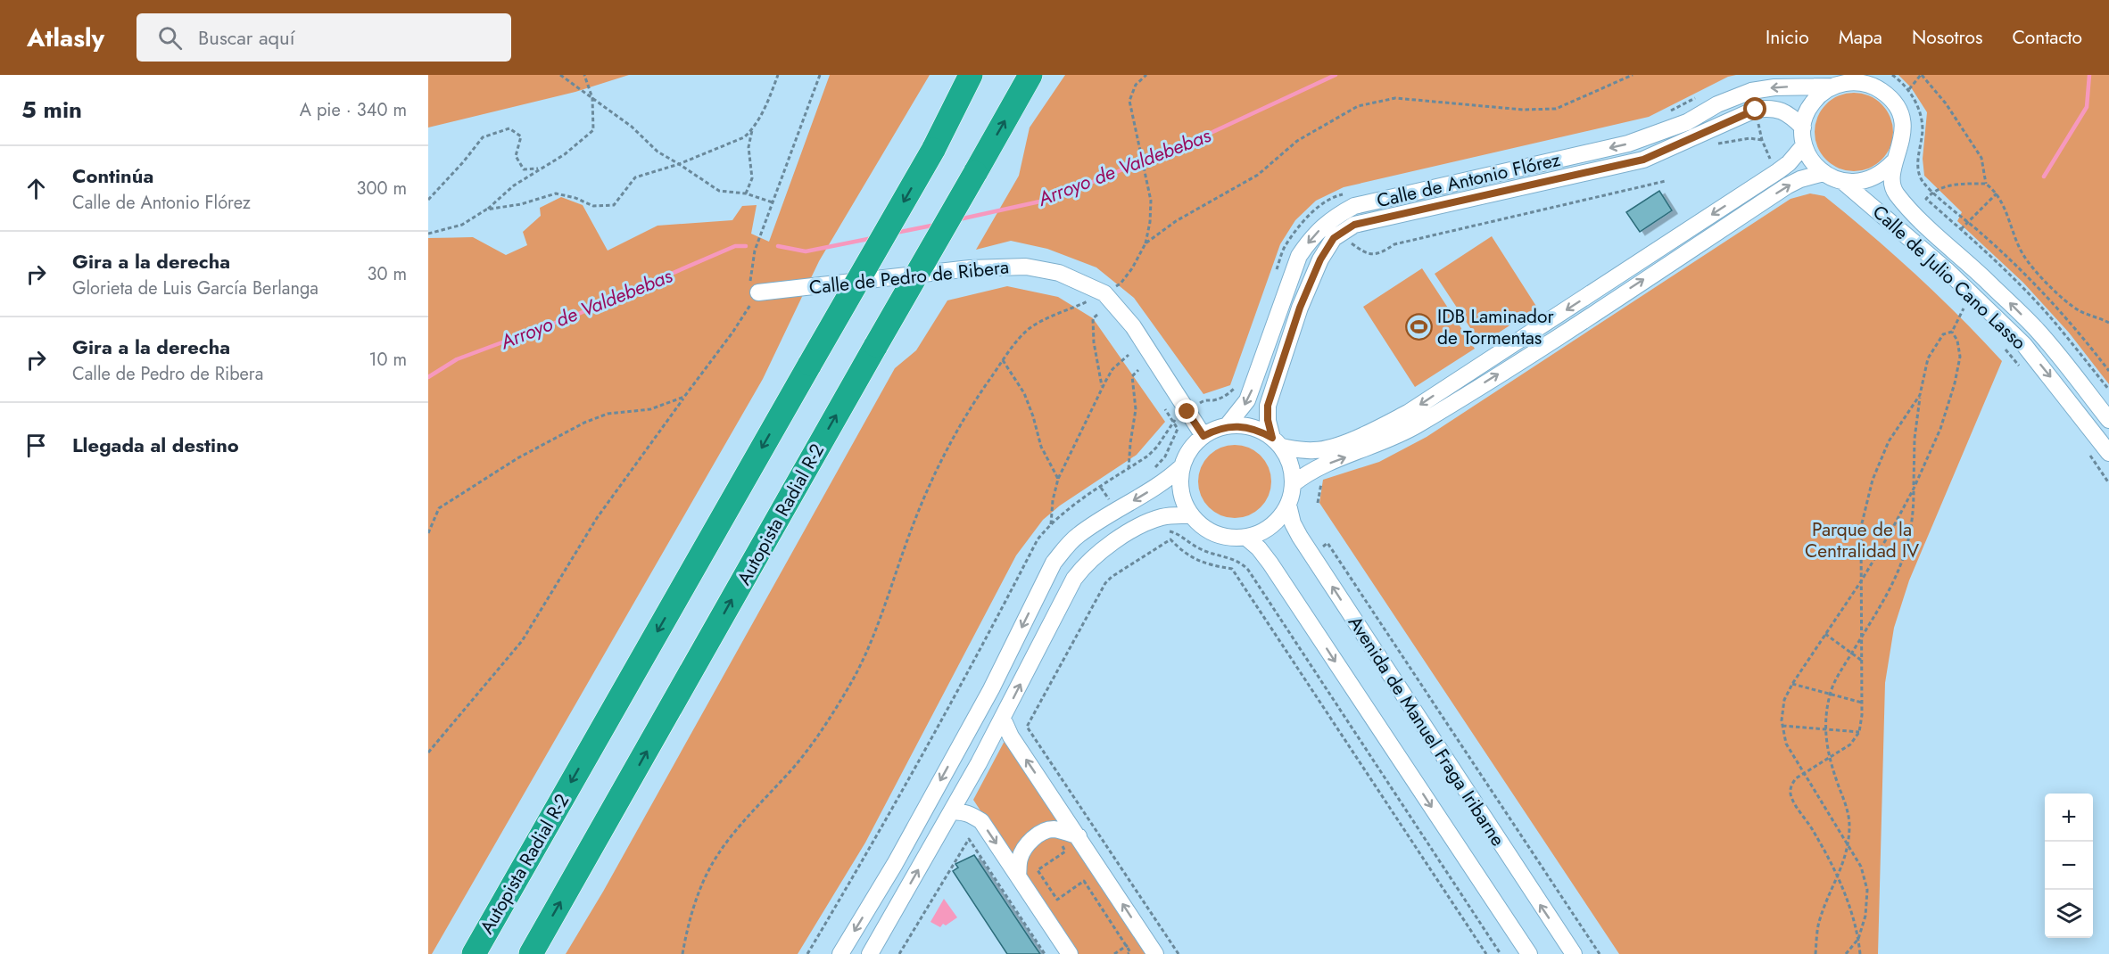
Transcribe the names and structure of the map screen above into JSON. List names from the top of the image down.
{
  "streets": {
    "highway": ["Autopista Radial R-2"],
    "street": [
      "Calle de Antonio Flórez",
      "Calle de Pedro de Ribera",
      "Calle de Julio Cano Lasso",
      "Avenida de Manuel Fraga Iribarne"
    ]
  },
  "crossings": [
    ["Calle de Antonio Flórez", "Calle de Pedro de Ribera"],
    ["Calle de Antonio Flórez", "Calle de Julio Cano Lasso"],
    ["Calle de Antonio Flórez", "Avenida de Manuel Fraga Iribarne"],
    ["Calle de Pedro de Ribera", "Avenida de Manuel Fraga Iribarne"]
  ],
  "water": ["Arroyo de Valdebebas"],
  "parks": ["Parque de la Centralidad IV"],
  "places": {
    "sports": ["IDB Laminador de Tormentas"]
  },
  "page": {
    "header": "Atlasly",
    "search": "Buscar aquí",
    "nav": [
      "Inicio",
      "Mapa",
      "Nosotros",
      "Contacto"
    ],
    "heading": ["5 min", "A pie · 340 m"],
    "list": [
      ["Continúa", "Calle de Antonio Flórez", "300 m"],
      ["Gira a la derecha", "Glorieta de Luis García Berlanga", "30 m"],
      ["Gira a la derecha", "Calle de Pedro de Ribera", "10 m"],
      "Llegada al destino"
    ],
    "map_buttons": ["+", "−"]
  }
}
